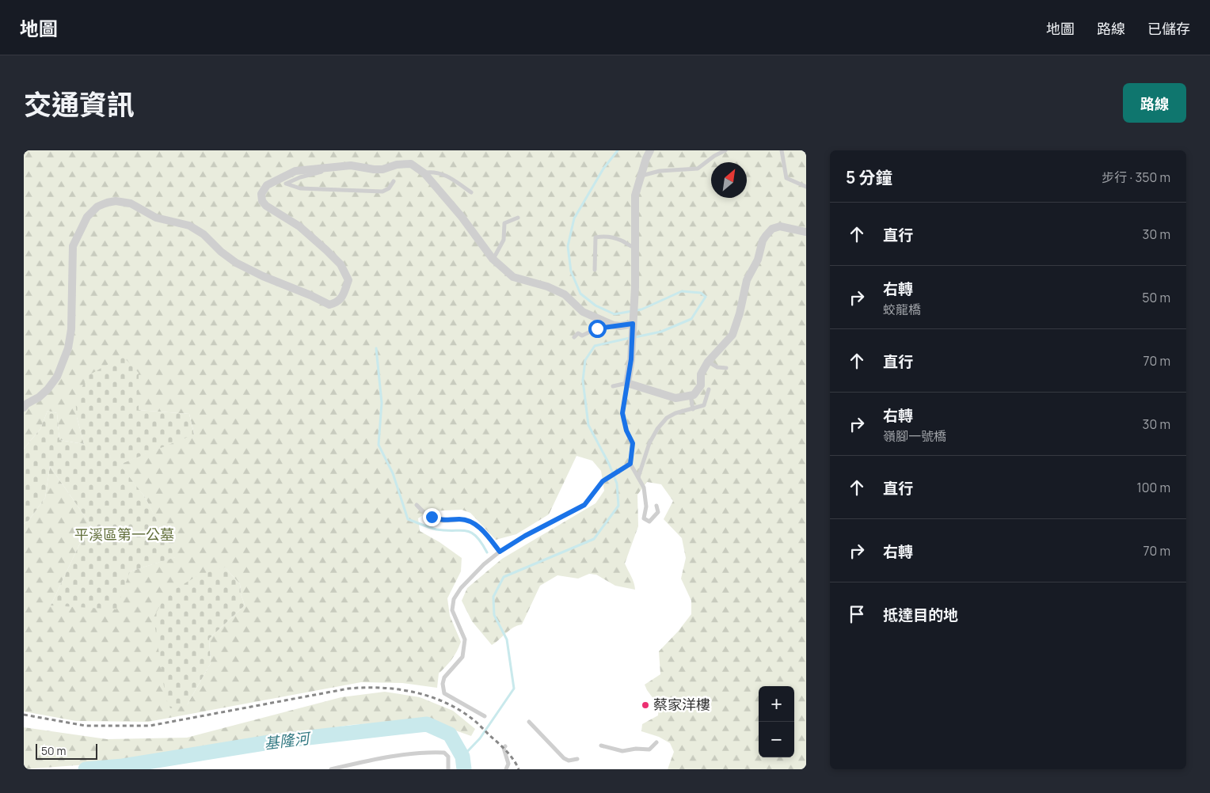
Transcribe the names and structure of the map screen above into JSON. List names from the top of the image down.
{
  "water": ["基隆河"],
  "parks": ["平溪區第一公墓"],
  "places": ["蔡家洋樓"],
  "scale_bar": "50 m",
  "north": "top right",
  "page": {
    "header": "地圖",
    "nav": ["地圖", "路線", "已儲存"],
    "title": "交通資訊",
    "buttons": "路線",
    "heading": ["5 分鐘", "步行 · 350 m"],
    "list": [
      ["直行", "30 m"],
      ["右轉", "蛟龍橋", "50 m"],
      ["直行", "70 m"],
      ["右轉", "嶺腳一號橋", "30 m"],
      ["直行", "100 m"],
      ["右轉", "70 m"],
      "抵達目的地"
    ],
    "map_buttons": ["+", "−"],
    "scale": "50 m"
  }
}
